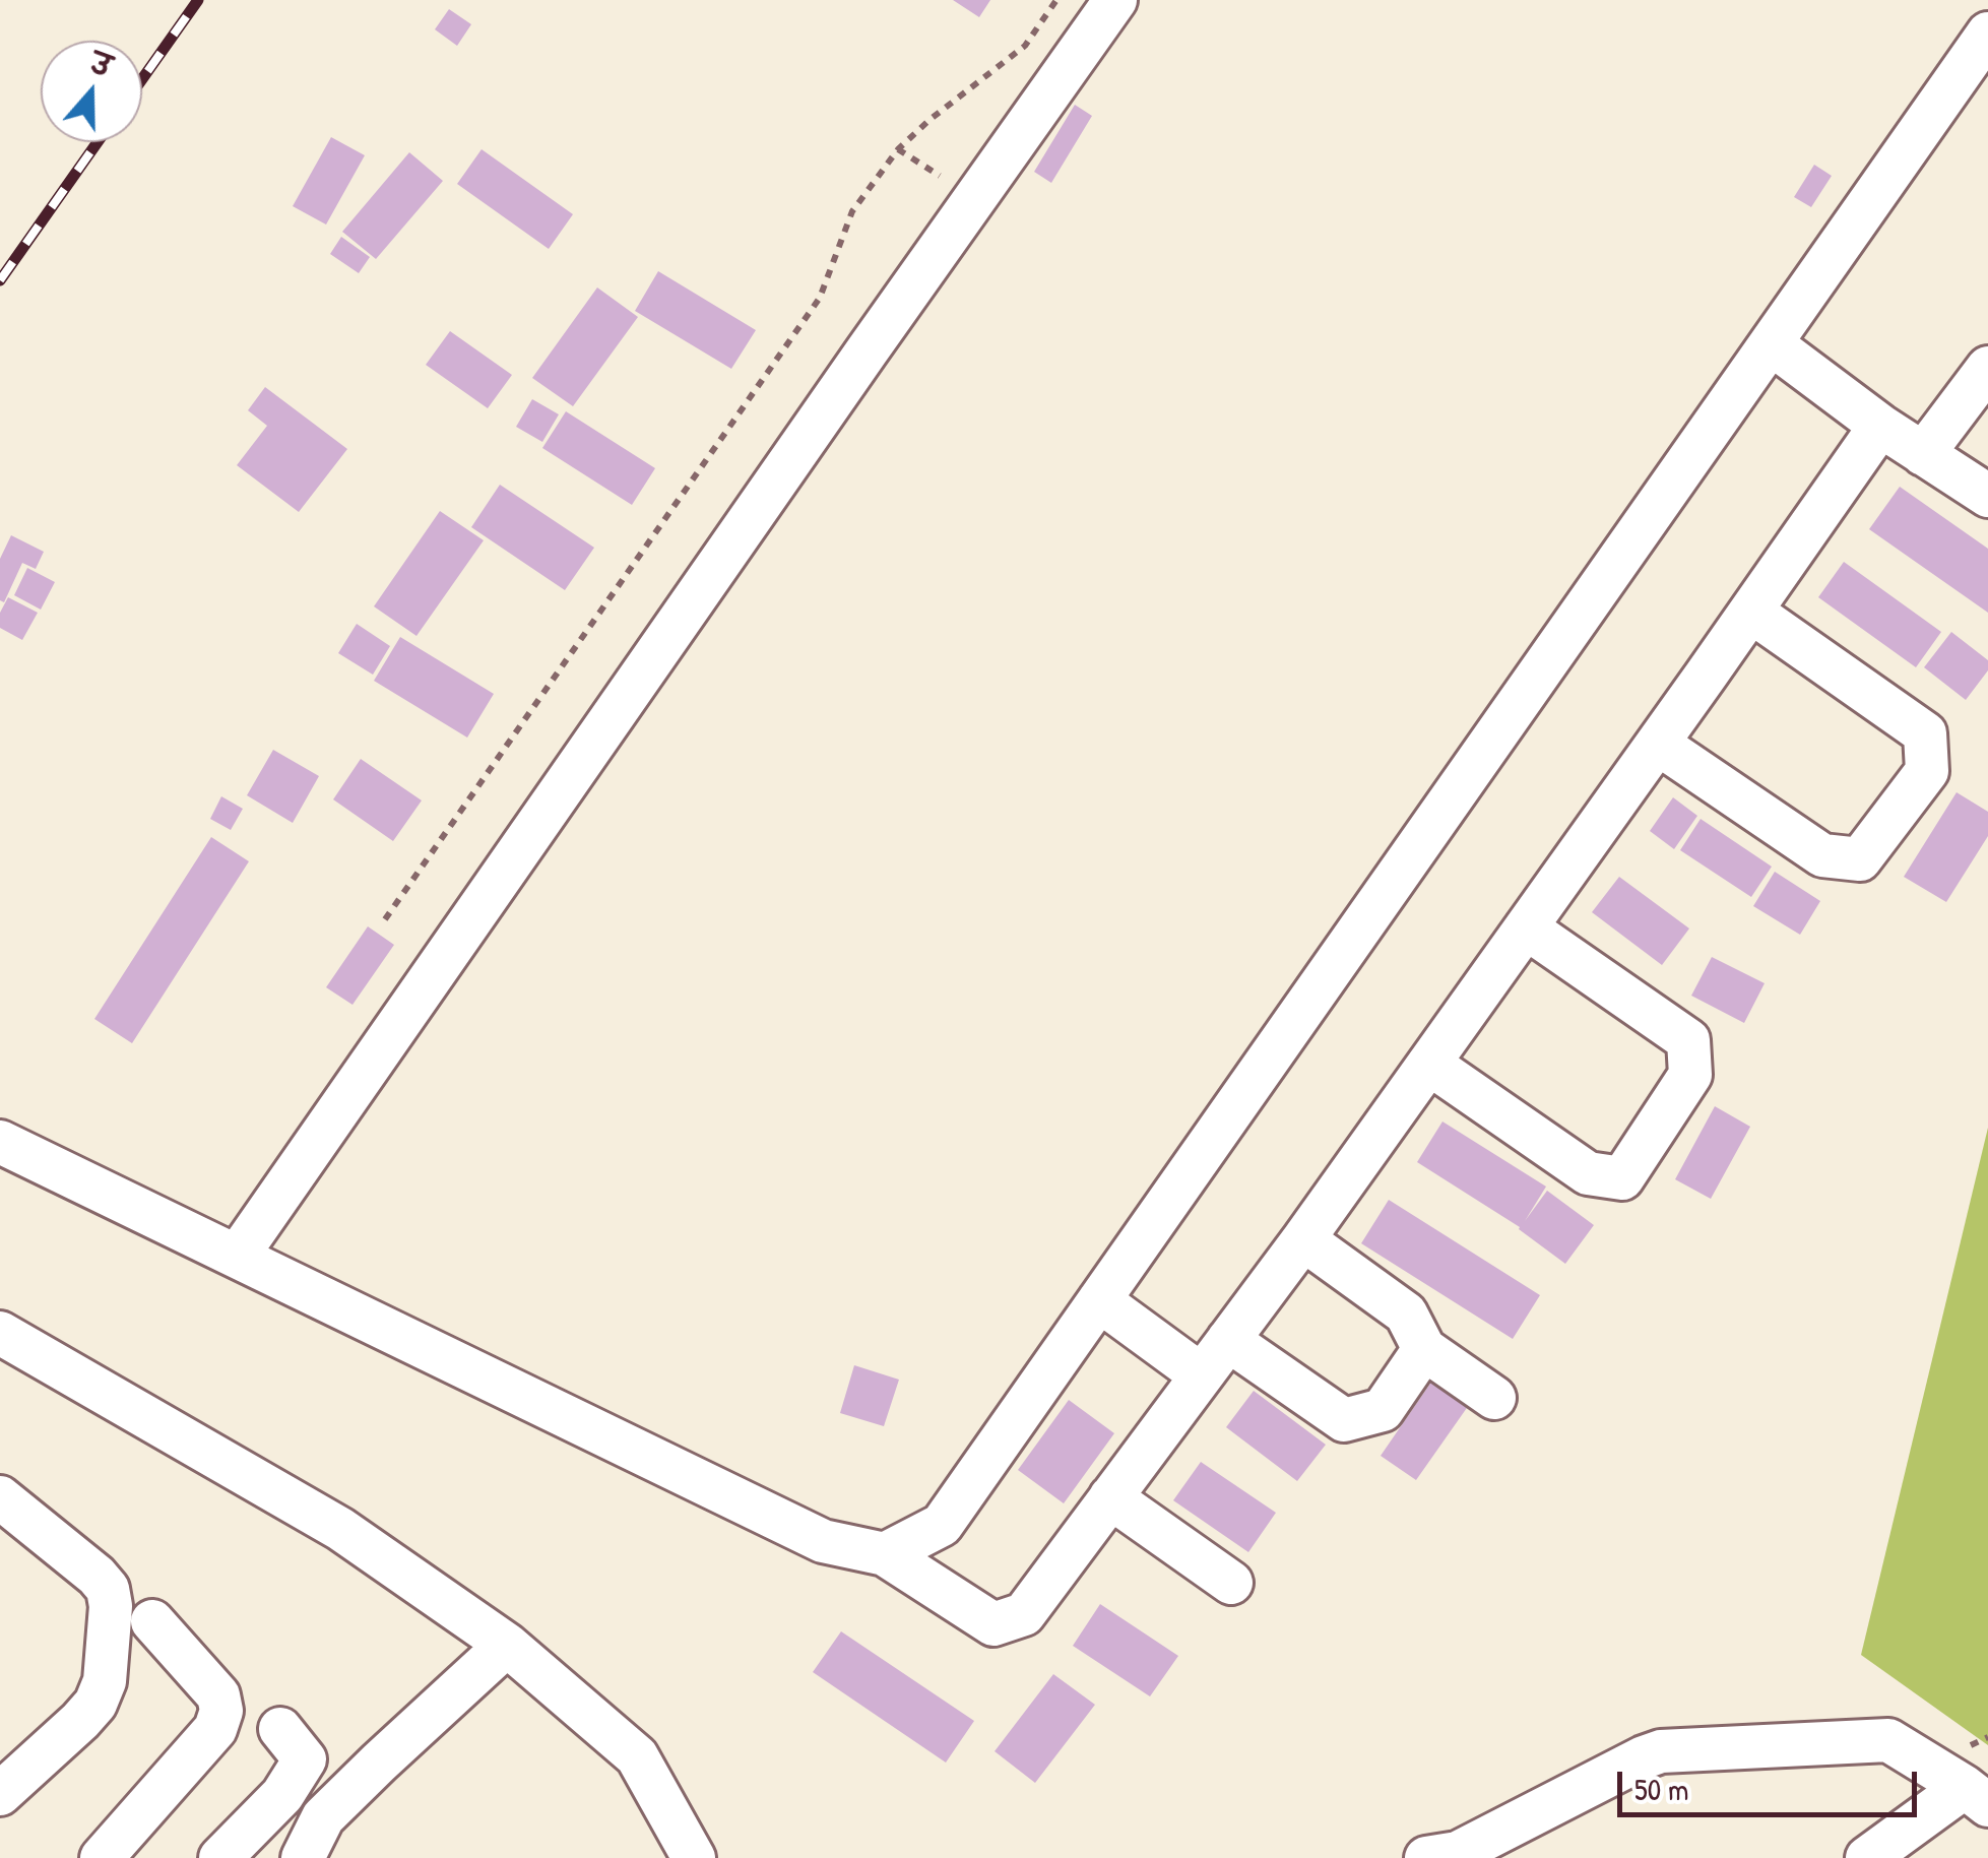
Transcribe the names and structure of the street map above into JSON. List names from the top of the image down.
{
  "scale_bar": "50 m",
  "north": "top"
}
